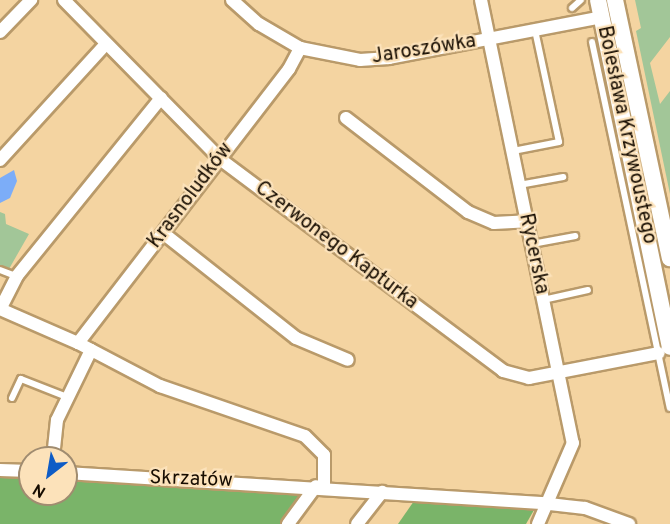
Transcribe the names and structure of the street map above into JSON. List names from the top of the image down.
{
  "streets": {
    "main road": ["Bolesława Krzywoustego"],
    "street": [
      "Jaroszówka",
      "Krasnoludków",
      "Czerwonego Kapturka",
      "Rycerska",
      "Skrzatów"
    ]
  },
  "crossings": [
    ["Jaroszówka", "Bolesława Krzywoustego"],
    ["Jaroszówka", "Krasnoludków"],
    ["Jaroszówka", "Rycerska"],
    ["Bolesława Krzywoustego", "Czerwonego Kapturka"],
    ["Krasnoludków", "Czerwonego Kapturka"],
    ["Czerwonego Kapturka", "Rycerska"],
    ["Rycerska", "Skrzatów"]
  ],
  "north": "bottom left"
}
